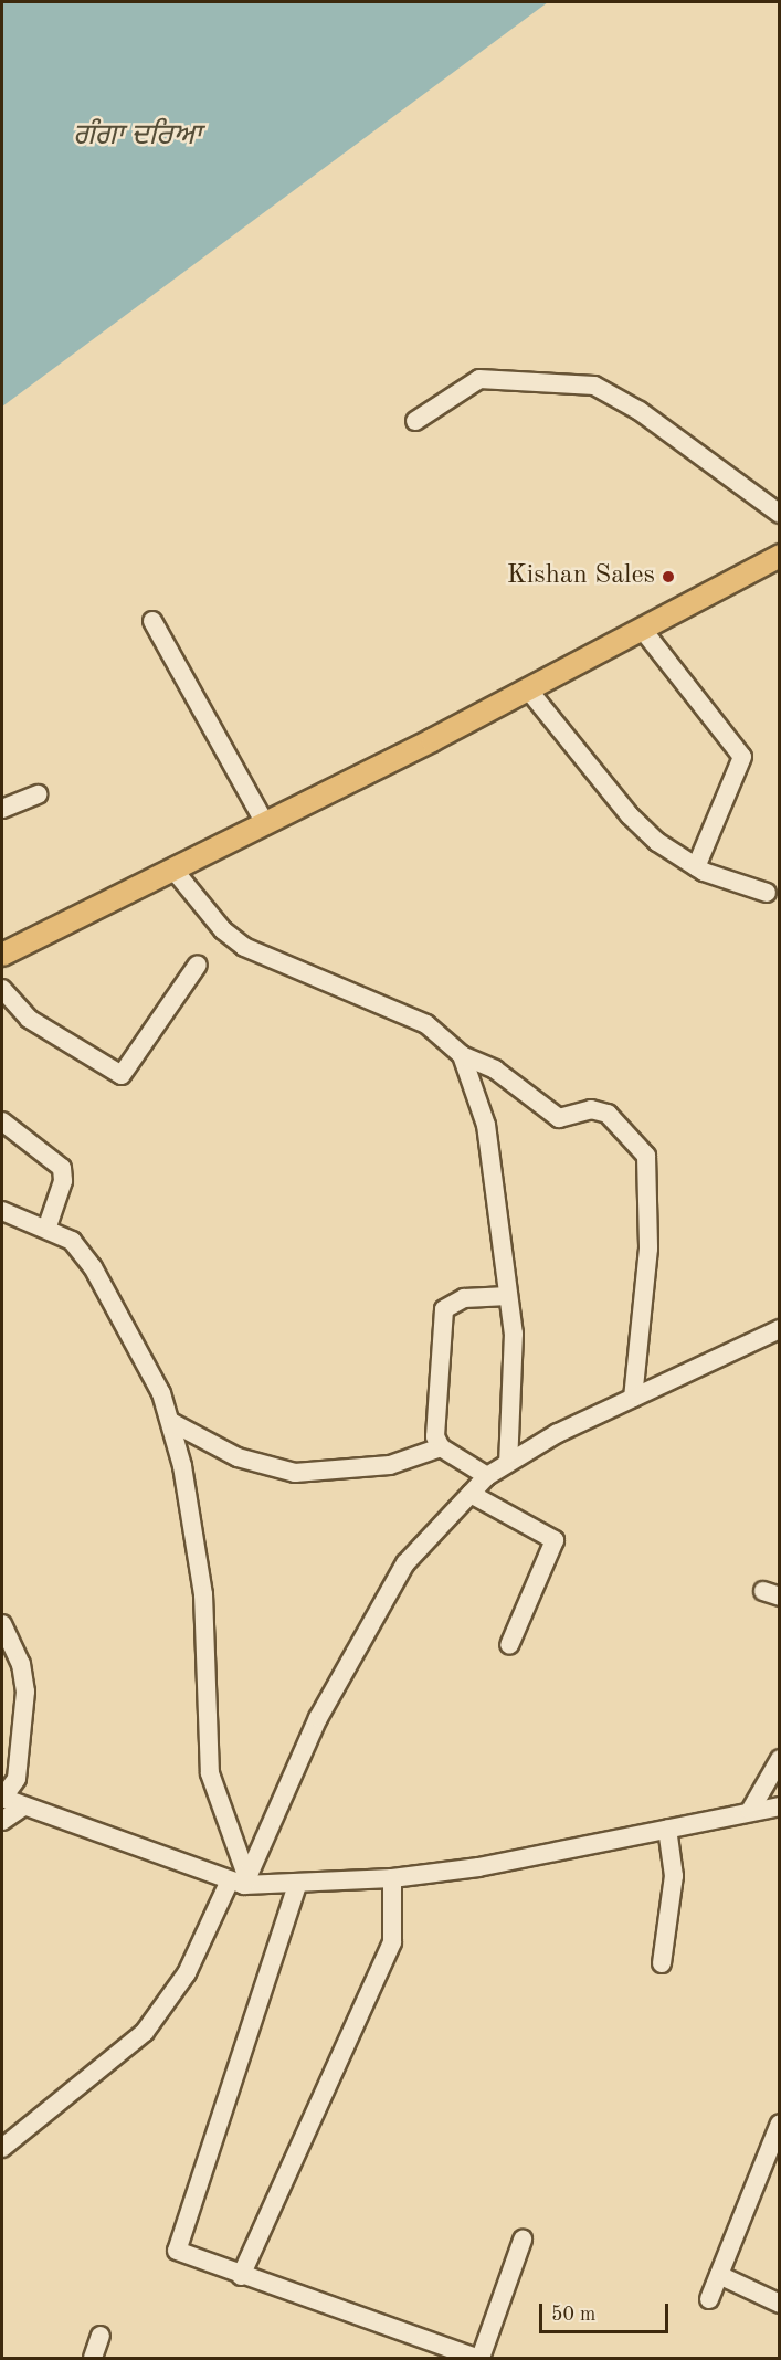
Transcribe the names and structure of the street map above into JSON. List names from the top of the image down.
{
  "water": ["ਗੰਗਾ ਦਰਿਆ"],
  "places": ["Kishan Sales"],
  "scale_bar": "50 m"
}
